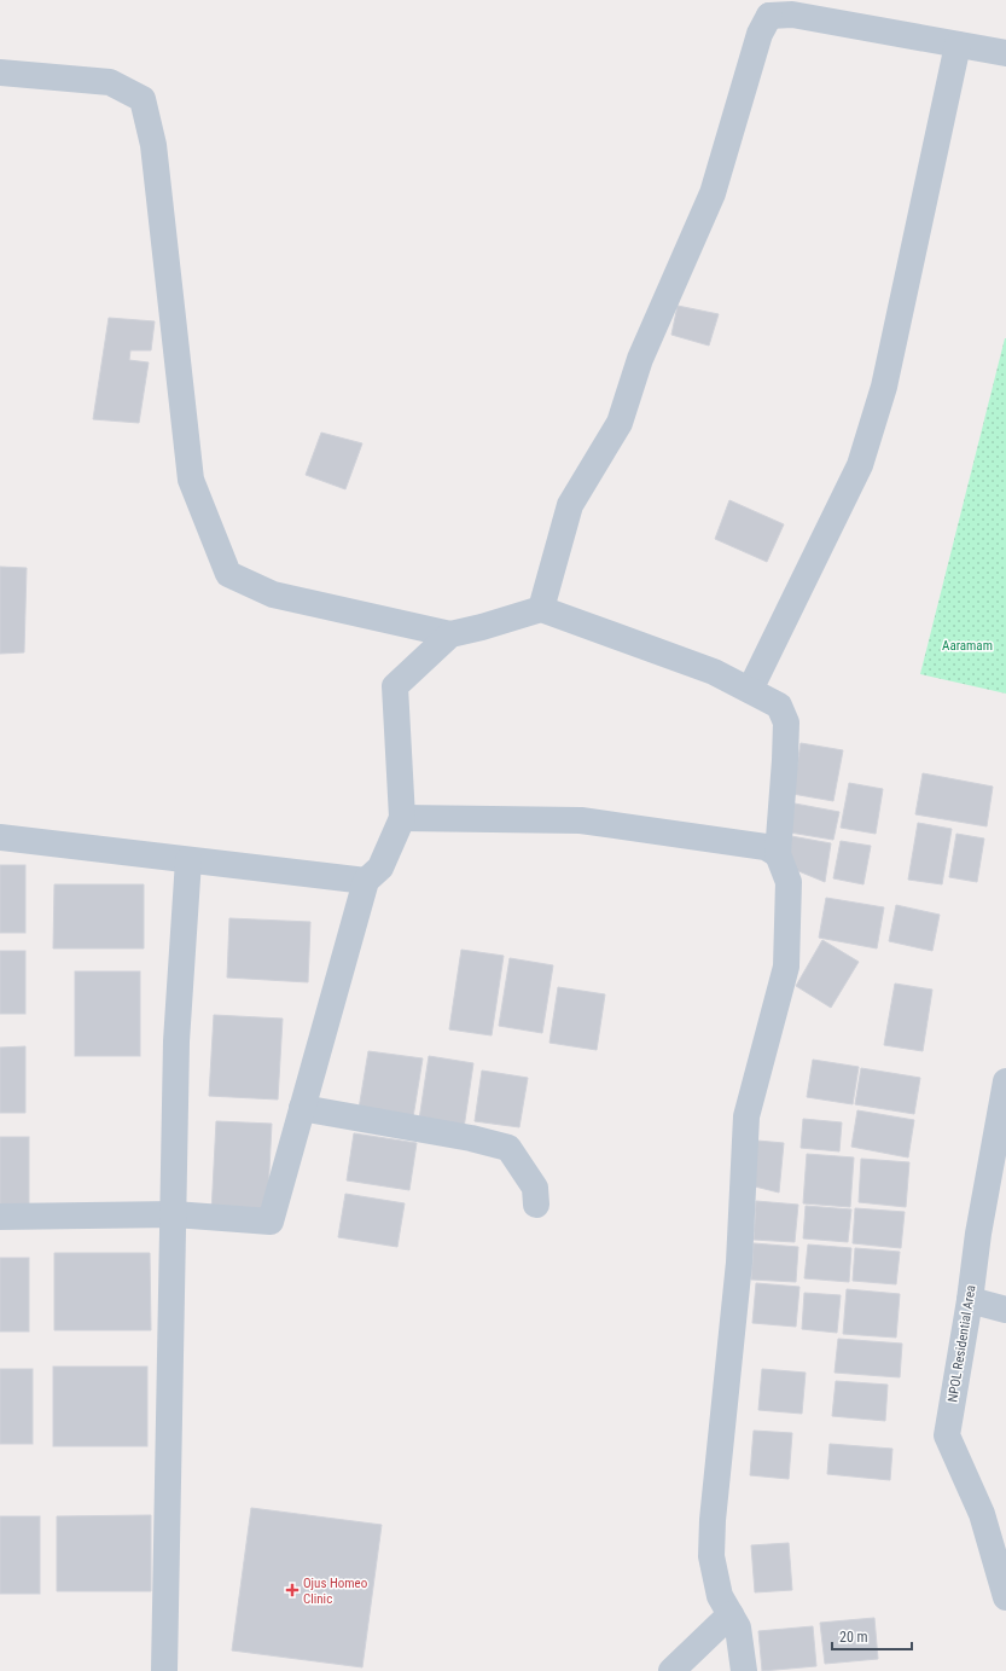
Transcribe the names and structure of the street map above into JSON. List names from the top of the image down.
{
  "streets": {
    "street": ["NPOL Residential Area"]
  },
  "parks": ["Aaramam"],
  "places": {
    "health": ["Ojus Homeo Clinic"]
  },
  "scale_bar": "20 m"
}
